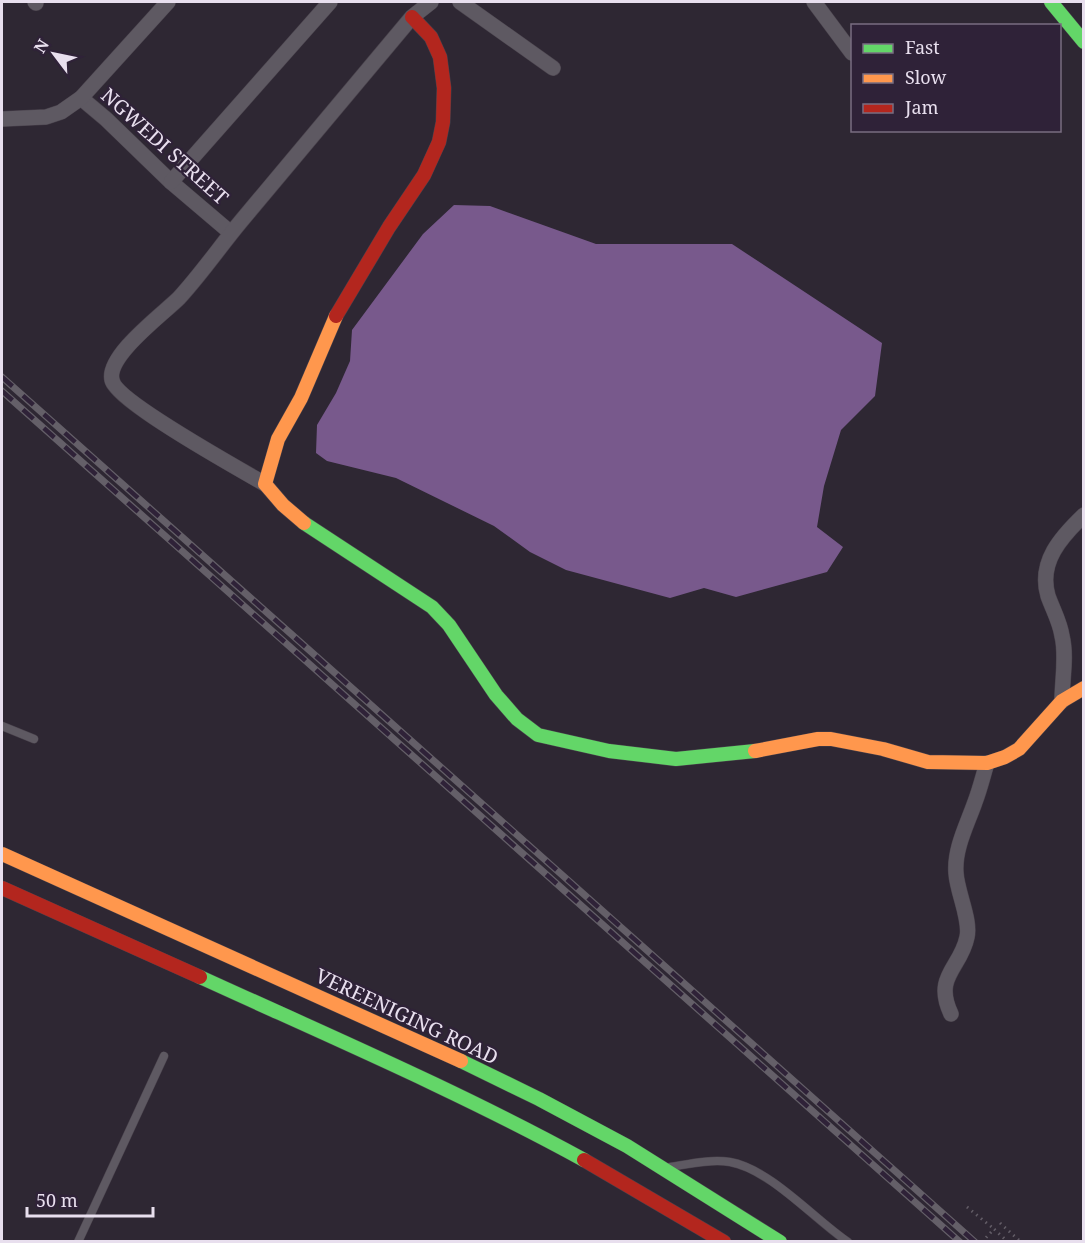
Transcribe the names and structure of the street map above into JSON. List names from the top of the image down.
{
  "streets": {
    "main road": ["VEREENIGING ROAD"],
    "street": ["NGWEDI STREET"]
  },
  "legend": ["Fast", "Slow", "Jam"],
  "scale_bar": "50 m",
  "north": "top left"
}
